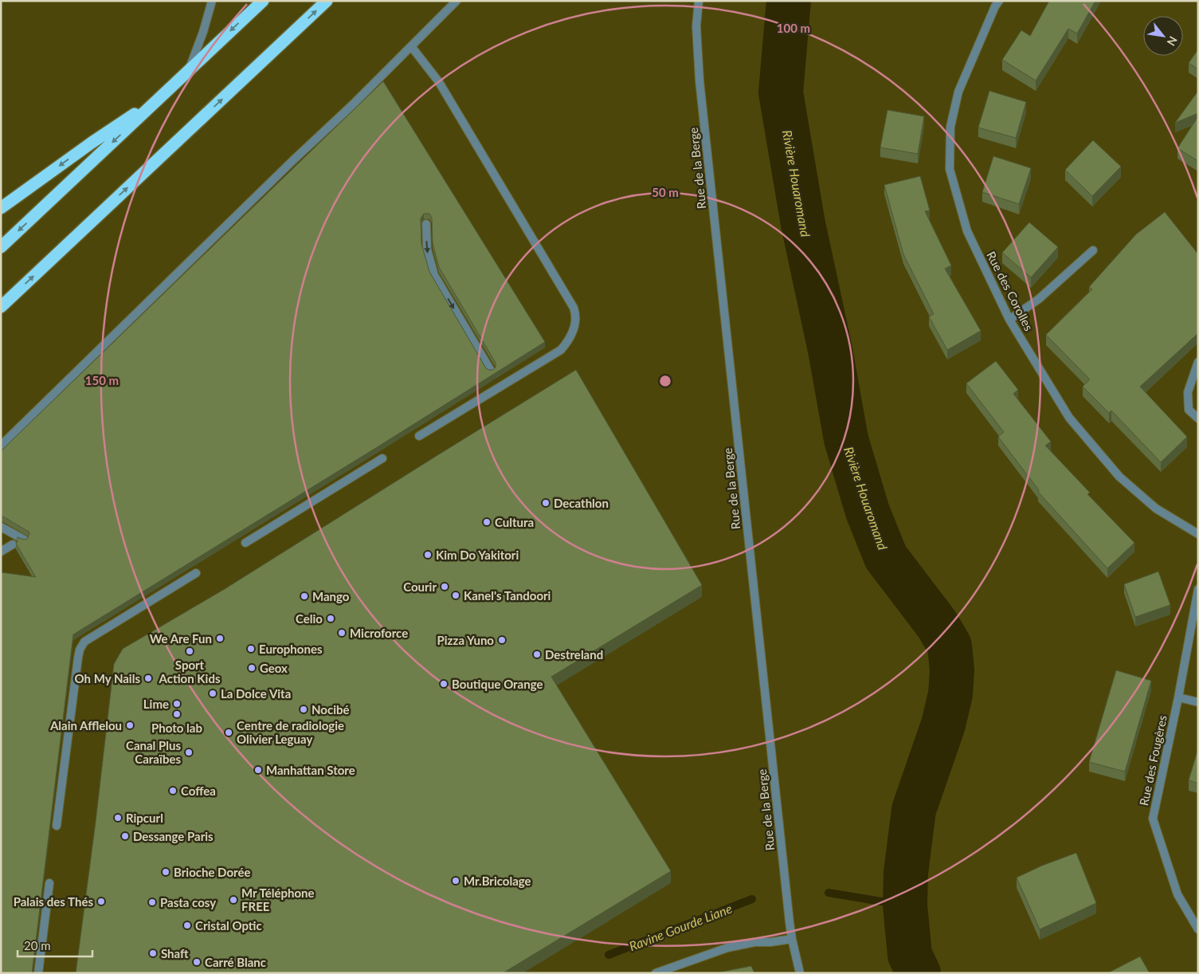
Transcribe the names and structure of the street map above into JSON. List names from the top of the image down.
{
  "streets": {
    "street": ["Rue de la Berge", "Rue des Corolles", "Rue des Fougères"]
  },
  "water": ["Rivière Houaromand", "Ravine Gourde Liane"],
  "places": [
    "Decathlon",
    "Cultura",
    "Kim Do Yakitori",
    "Courir",
    "Kanel's Tandoori",
    "Mango",
    "Celio",
    "Microforce",
    "We Are Fun",
    "Pizza Yuno",
    "Europhones",
    "Sport Action Kids",
    "Destreland",
    "Geox",
    "Oh My Nails",
    "Boutique Orange",
    "La Dolce Vita",
    "Lime",
    "Nocibé",
    "Photo lab",
    "Alain Afflelou",
    "Centre de radiologie Olivier Leguay",
    "Canal Plus Caraïbes",
    "Manhattan Store",
    "Coffea",
    "Ripcurl",
    "Dessange Paris",
    "Brioche Dorée",
    "Mr.Bricolage",
    "Mr Téléphone FREE",
    "Palais des Thés",
    "Pasta cosy",
    "Cristal Optic",
    "Shaft",
    "Carré Blanc"
  ],
  "scale_bar": "20 m",
  "north": "bottom right",
  "rings": ["100 m", "50 m", "150 m"]
}
